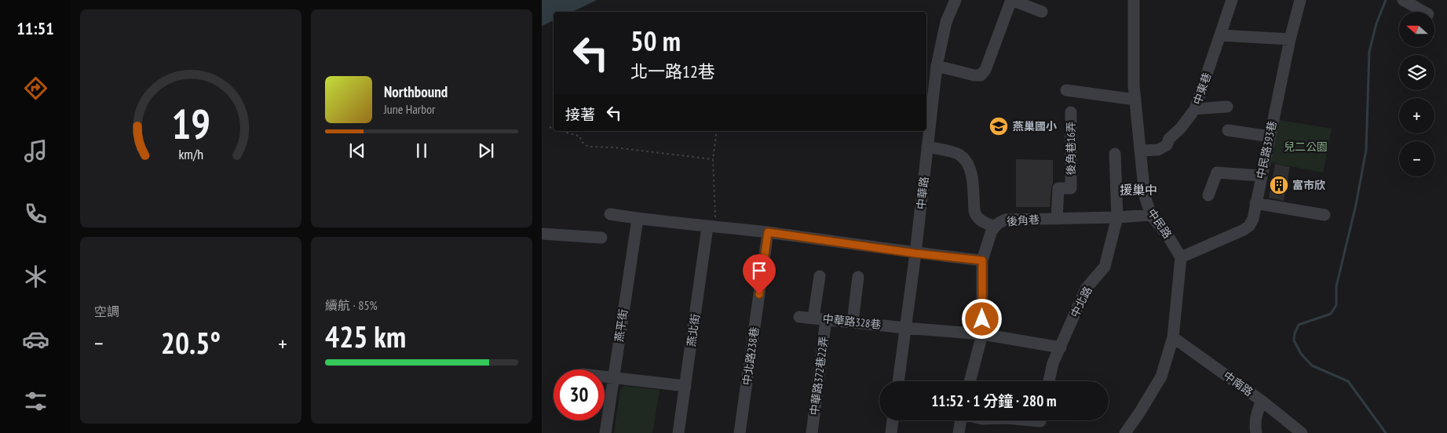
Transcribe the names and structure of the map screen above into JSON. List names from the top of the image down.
{
  "streets": {
    "street": [
      "中東巷",
      "後角巷16弄",
      "中民路393巷",
      "中華路",
      "後角巷",
      "中民路",
      "中北路",
      "中華路328巷",
      "燕平街",
      "燕北街",
      "中北路238巷",
      "中華路372巷22弄",
      "中南路"
    ]
  },
  "crossings": [
    ["中東巷", "中民路"],
    ["後角巷16弄", "後角巷"],
    ["中民路393巷", "中民路"],
    ["中華路", "後角巷"],
    ["中華路", "中華路328巷"],
    ["後角巷", "中民路"],
    ["後角巷", "中北路"],
    ["中北路", "中華路328巷"],
    ["中華路328巷", "中華路372巷22弄"]
  ],
  "districts": ["援巢中"],
  "parks": ["兒二公園"],
  "places": {
    "school or university": ["燕巢國小"],
    "building": ["富市欣"]
  },
  "north": "left",
  "page": {
    "tabs": "11:51",
    "map_buttons": ["+", "−"],
    "turn": ["50 m", "北一路12巷"],
    "song": ["Northbound", "June Harbor"],
    "then": "接著",
    "tile": [
      "空調",
      ["續航 · 85%", "425 km"]
    ],
    "heat": ["−", "20.5°", "+"],
    "limit": "30",
    "trip": "11:52 · 1 分鐘 · 280 m",
    "gauge": ["19", "km/h"]
  }
}
